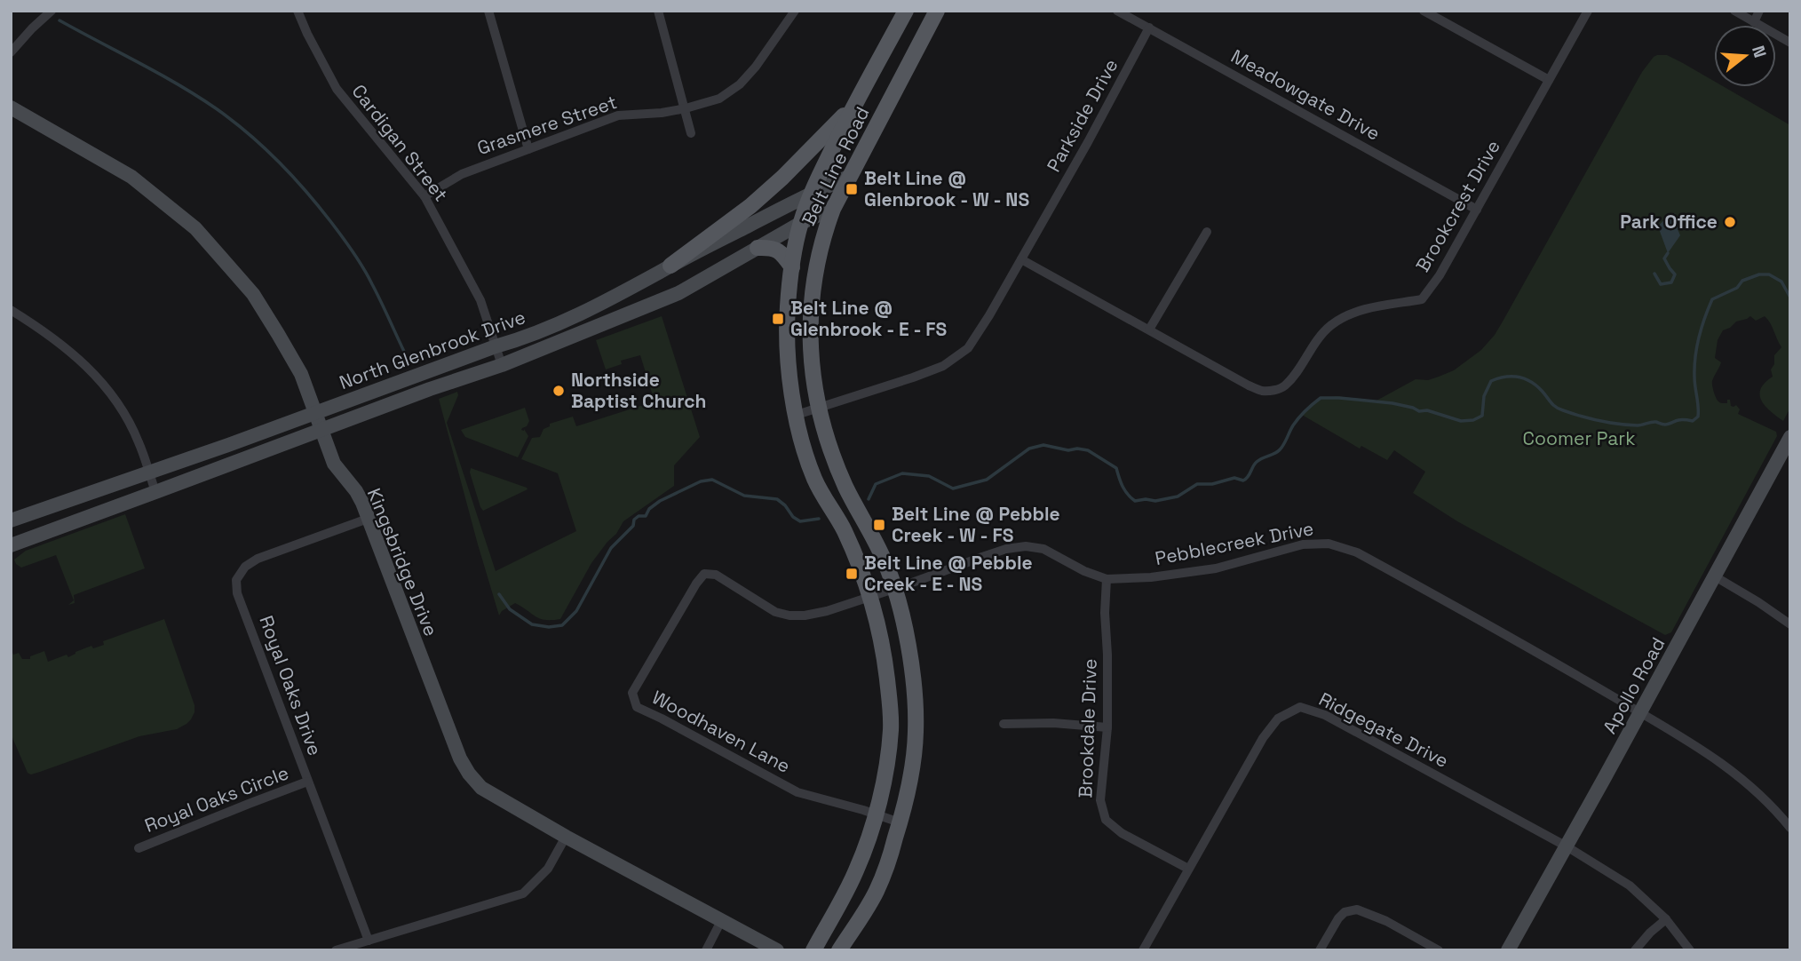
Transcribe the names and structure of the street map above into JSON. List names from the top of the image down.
{
  "streets": {
    "main road": [
      "Belt Line Road",
      "North Glenbrook Drive",
      "Kingsbridge Drive",
      "Apollo Road"
    ],
    "street": [
      "Meadowgate Drive",
      "Parkside Drive",
      "Grasmere Street",
      "Cardigan Street",
      "Brookcrest Drive",
      "Pebblecreek Drive",
      "Royal Oaks Drive",
      "Brookdale Drive",
      "Ridgegate Drive",
      "Woodhaven Lane",
      "Royal Oaks Circle"
    ]
  },
  "crossings": [
    ["Meadowgate Drive", "Parkside Drive"],
    ["Meadowgate Drive", "Brookcrest Drive"],
    ["Parkside Drive", "Belt Line Road"],
    ["Parkside Drive", "Brookcrest Drive"],
    ["Grasmere Street", "Cardigan Street"],
    ["Cardigan Street", "North Glenbrook Drive"],
    ["Belt Line Road", "North Glenbrook Drive"],
    ["Belt Line Road", "Pebblecreek Drive"],
    ["Belt Line Road", "Woodhaven Lane"],
    ["North Glenbrook Drive", "Kingsbridge Drive"],
    ["Pebblecreek Drive", "Apollo Road"],
    ["Pebblecreek Drive", "Brookdale Drive"],
    ["Pebblecreek Drive", "Woodhaven Lane"],
    ["Kingsbridge Drive", "Royal Oaks Drive"],
    ["Royal Oaks Drive", "Royal Oaks Circle"],
    ["Apollo Road", "Ridgegate Drive"],
    ["Brookdale Drive", "Ridgegate Drive"]
  ],
  "parks": ["Coomer Park"],
  "places": {
    "transit": [
      "Belt Line @ Glenbrook - W - NS",
      "Belt Line @ Glenbrook - E - FS",
      "Belt Line @ Pebble Creek - W - FS",
      "Belt Line @ Pebble Creek - E - NS"
    ],
    "other": ["Park Office", "Northside Baptist Church"]
  },
  "north": "right"
}
